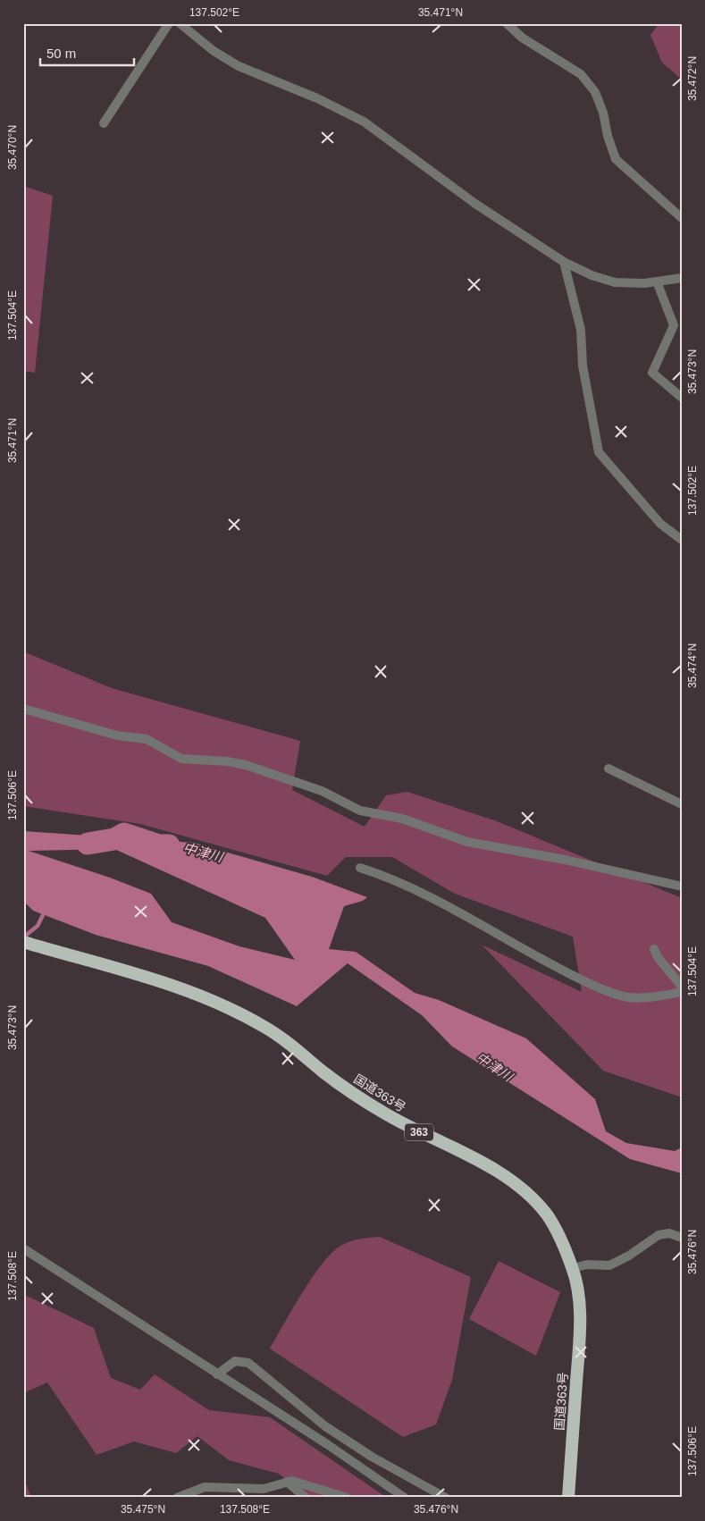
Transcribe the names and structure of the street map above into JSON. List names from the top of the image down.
{
  "streets": {
    "highway": ["国道363号", "363"]
  },
  "water": ["中津川"],
  "scale_bar": "50 m",
  "coordinates": [
    "137.502°E",
    "35.471°N",
    "35.472°N",
    "35.470°N",
    "137.504°E",
    "35.473°N",
    "35.474°N",
    "137.506°E",
    "35.476°N",
    "137.508°E",
    "35.475°N"
  ]
}
